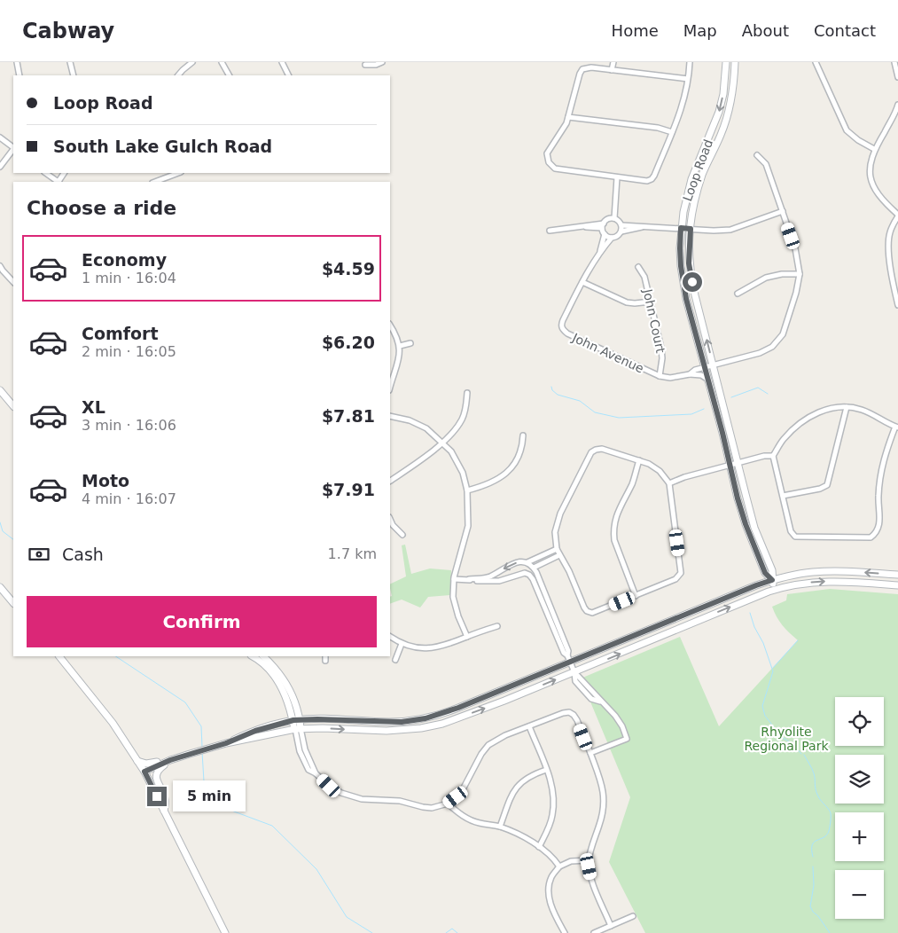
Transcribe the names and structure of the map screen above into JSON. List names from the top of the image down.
{
  "streets": {
    "main road": ["Loop Road"],
    "street": ["John Court", "John Avenue"]
  },
  "crossings": [
    ["Loop Road", "John Avenue"],
    ["John Court", "John Avenue"]
  ],
  "parks": ["Rhyolite Regional Park"],
  "page": {
    "header": "Cabway",
    "nav": [
      "Home",
      "Map",
      "About",
      "Contact"
    ],
    "banner": ["Loop Road", "South Lake Gulch Road"],
    "heading": "Choose a ride",
    "list": [
      {
        "name": "Economy",
        "note": "1 min · 16:04",
        "value": "$4.59"
      },
      {
        "name": "Comfort",
        "note": "2 min · 16:05",
        "value": "$6.20"
      },
      {
        "name": "XL",
        "note": "3 min · 16:06",
        "value": "$7.81"
      },
      {
        "name": "Moto",
        "note": "4 min · 16:07",
        "value": "$7.91"
      }
    ],
    "pay": ["Cash", "1.7 km"],
    "buttons": "Confirm",
    "map_buttons": ["+", "−"],
    "bubble": "5 min"
  }
}
